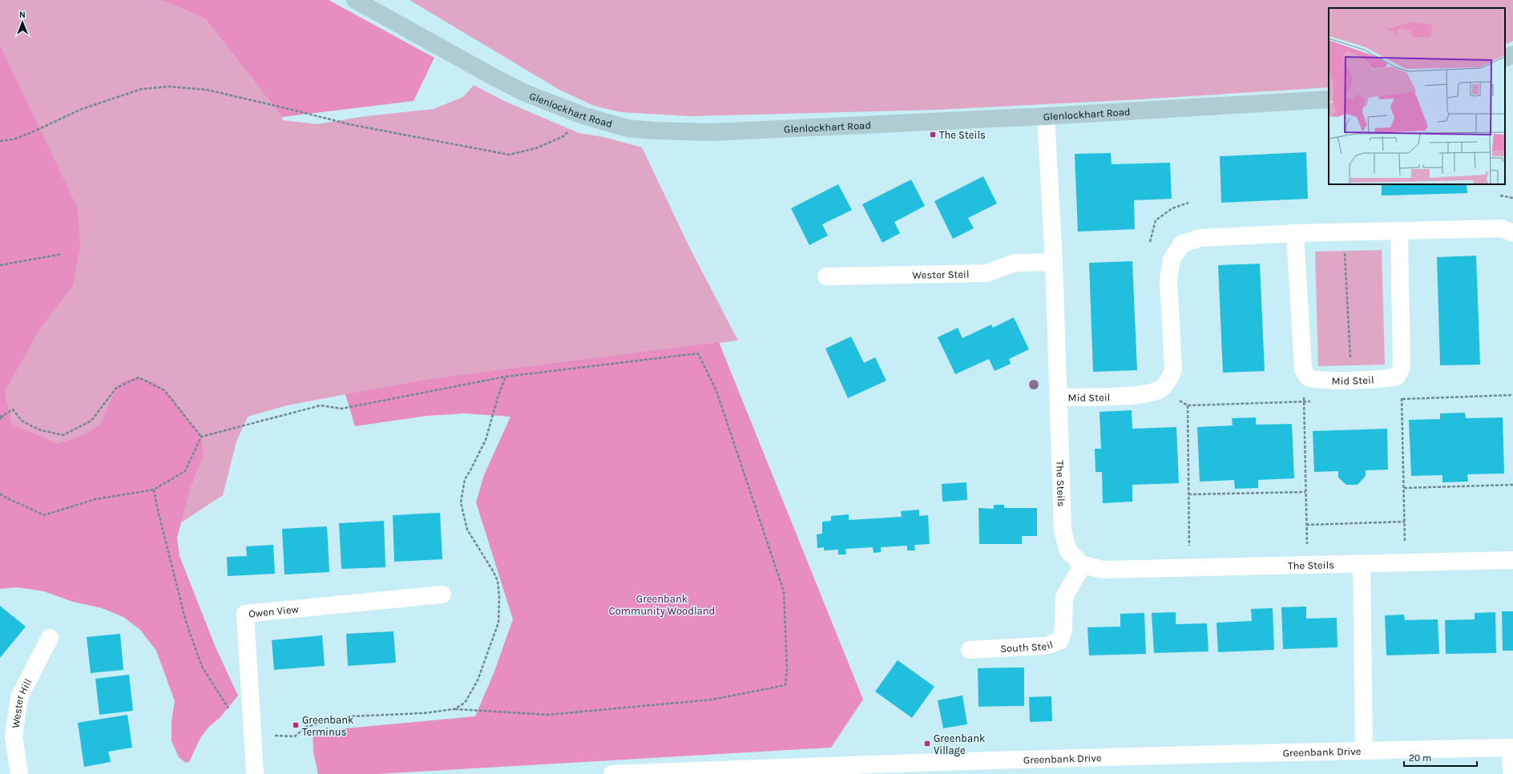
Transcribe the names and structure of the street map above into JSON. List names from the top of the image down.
{
  "streets": {
    "street": [
      "Glenlockhart Road",
      "Wester Steil",
      "Mid Steil",
      "The Steils",
      "Owen View",
      "South Steil",
      "Wester Hill",
      "Greenbank Drive"
    ]
  },
  "crossings": [
    ["Glenlockhart Road", "The Steils"],
    ["Wester Steil", "The Steils"],
    ["Mid Steil", "The Steils"],
    ["The Steils", "South Steil"]
  ],
  "parks": ["Greenbank Community Woodland"],
  "places": {
    "transit": ["The Steils", "Greenbank Terminus", "Greenbank Village"]
  },
  "scale_bar": "20 m",
  "north": "top"
}
